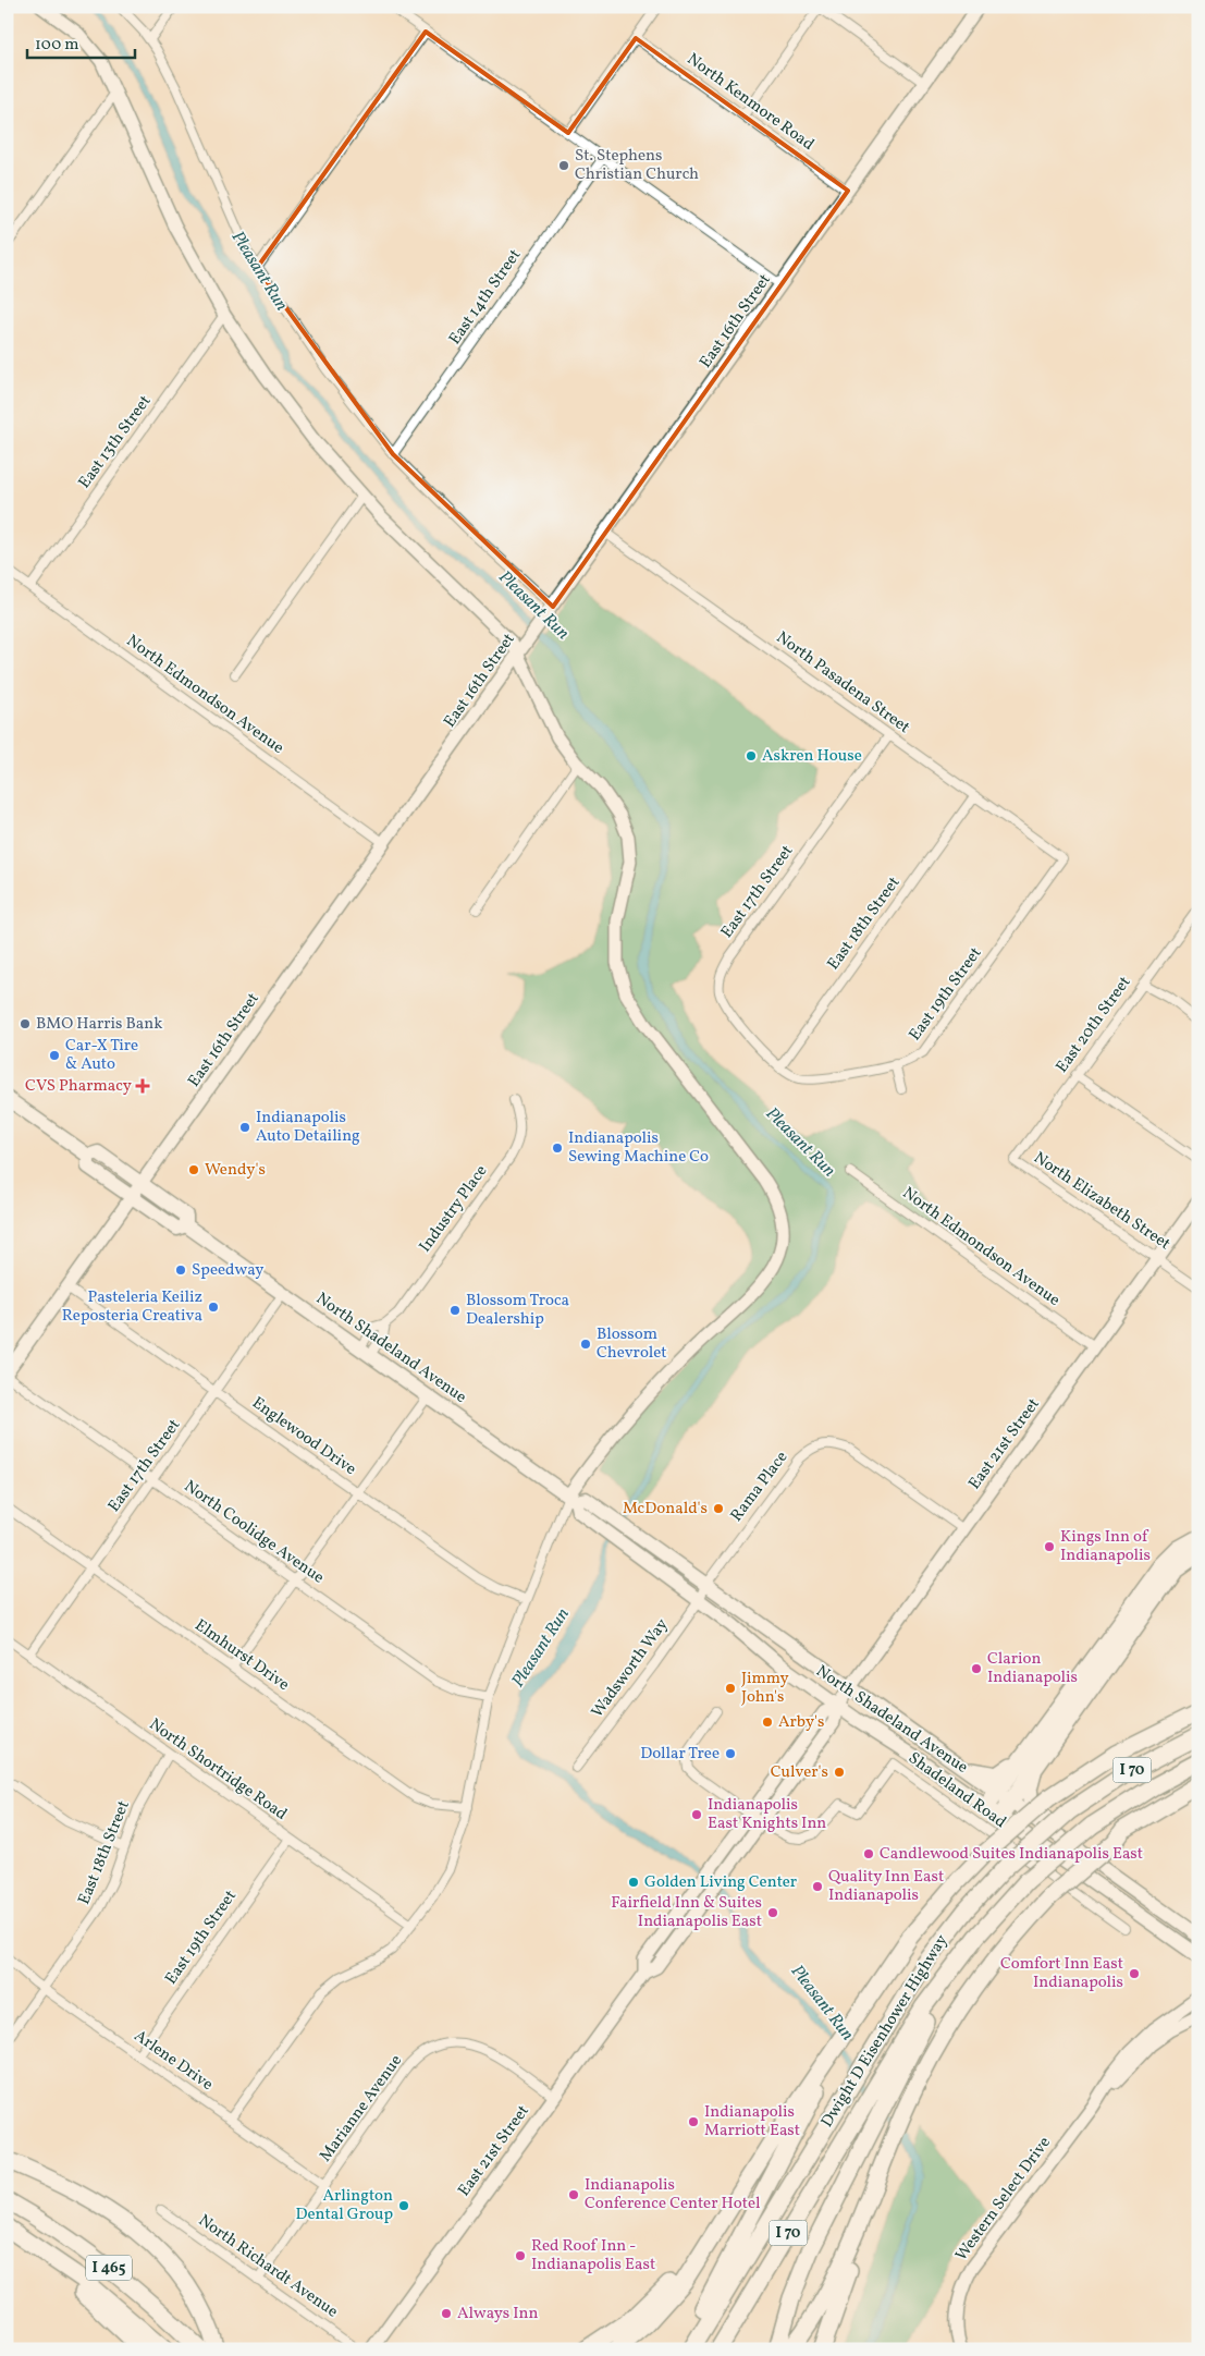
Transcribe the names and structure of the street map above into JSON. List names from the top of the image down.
{
  "streets": {
    "highway": ["I 70", "Dwight D Eisenhower Highway", "I 465"],
    "main road": ["North Shadeland Avenue"],
    "street": [
      "North Kenmore Road",
      "East 14th Street",
      "East 16th Street",
      "East 13th Street",
      "North Pasadena Street",
      "North Edmondson Avenue",
      "East 17th Street",
      "East 18th Street",
      "East 19th Street",
      "East 20th Street",
      "North Elizabeth Street",
      "Industry Place",
      "Englewood Drive",
      "East 21st Street",
      "Rama Place",
      "North Coolidge Avenue",
      "Elmhurst Drive",
      "Wadsworth Way",
      "North Shortridge Road",
      "Shadeland Road",
      "Arlene Drive",
      "Marianne Avenue",
      "Western Select Drive",
      "North Richardt Avenue"
    ]
  },
  "crossings": [
    ["North Kenmore Road", "East 16th Street"],
    ["East 16th Street", "North Pasadena Street"],
    ["East 16th Street", "North Edmondson Avenue"],
    ["East 16th Street", "North Shadeland Avenue"],
    ["East 16th Street", "Englewood Drive"],
    ["East 16th Street", "North Coolidge Avenue"],
    ["East 13th Street", "North Edmondson Avenue"],
    ["North Pasadena Street", "East 17th Street"],
    ["North Pasadena Street", "East 18th Street"],
    ["North Pasadena Street", "East 19th Street"],
    ["North Edmondson Avenue", "East 21st Street"],
    ["East 17th Street", "East 18th Street"],
    ["East 17th Street", "East 19th Street"],
    ["East 17th Street", "North Shadeland Avenue"],
    ["East 17th Street", "Englewood Drive"],
    ["East 17th Street", "North Coolidge Avenue"],
    ["East 17th Street", "Elmhurst Drive"],
    ["East 17th Street", "North Shortridge Road"],
    ["East 18th Street", "East 19th Street"],
    ["East 18th Street", "North Shortridge Road"],
    ["East 18th Street", "Arlene Drive"],
    ["East 19th Street", "North Shortridge Road"],
    ["East 19th Street", "Arlene Drive"],
    ["East 20th Street", "North Elizabeth Street"],
    ["North Elizabeth Street", "East 21st Street"],
    ["Industry Place", "North Shadeland Avenue"],
    ["North Shadeland Avenue", "East 21st Street"],
    ["North Shadeland Avenue", "Rama Place"],
    ["North Shadeland Avenue", "Wadsworth Way"],
    ["East 21st Street", "Rama Place"],
    ["East 21st Street", "Shadeland Road"],
    ["East 21st Street", "Marianne Avenue"],
    ["Rama Place", "Wadsworth Way"],
    ["Arlene Drive", "Marianne Avenue"],
    ["Marianne Avenue", "North Richardt Avenue"]
  ],
  "water": ["Pleasant Run"],
  "places": {
    "other": [
      "St. Stephens Christian Church",
      "Askren House",
      "BMO Harris Bank",
      "Car-X Tire & Auto",
      "Indianapolis Auto Detailing",
      "Indianapolis Sewing Machine Co",
      "Wendy's",
      "Speedway",
      "Pasteleria Keiliz Reposteria Creativa",
      "Blossom Troca Dealership",
      "Blossom Chevrolet",
      "McDonald's",
      "Kings Inn of Indianapolis",
      "Clarion Indianapolis",
      "Jimmy John's",
      "Arby's",
      "Dollar Tree",
      "Culver's",
      "Indianapolis East Knights Inn",
      "Candlewood Suites Indianapolis East",
      "Golden Living Center",
      "Quality Inn East Indianapolis",
      "Fairfield Inn & Suites Indianapolis East",
      "Comfort Inn East Indianapolis",
      "Indianapolis Marriott East",
      "Indianapolis Conference Center Hotel",
      "Arlington Dental Group",
      "Red Roof Inn - Indianapolis East",
      "Always Inn"
    ],
    "health": ["CVS Pharmacy"]
  },
  "scale_bar": "100 m"
}
